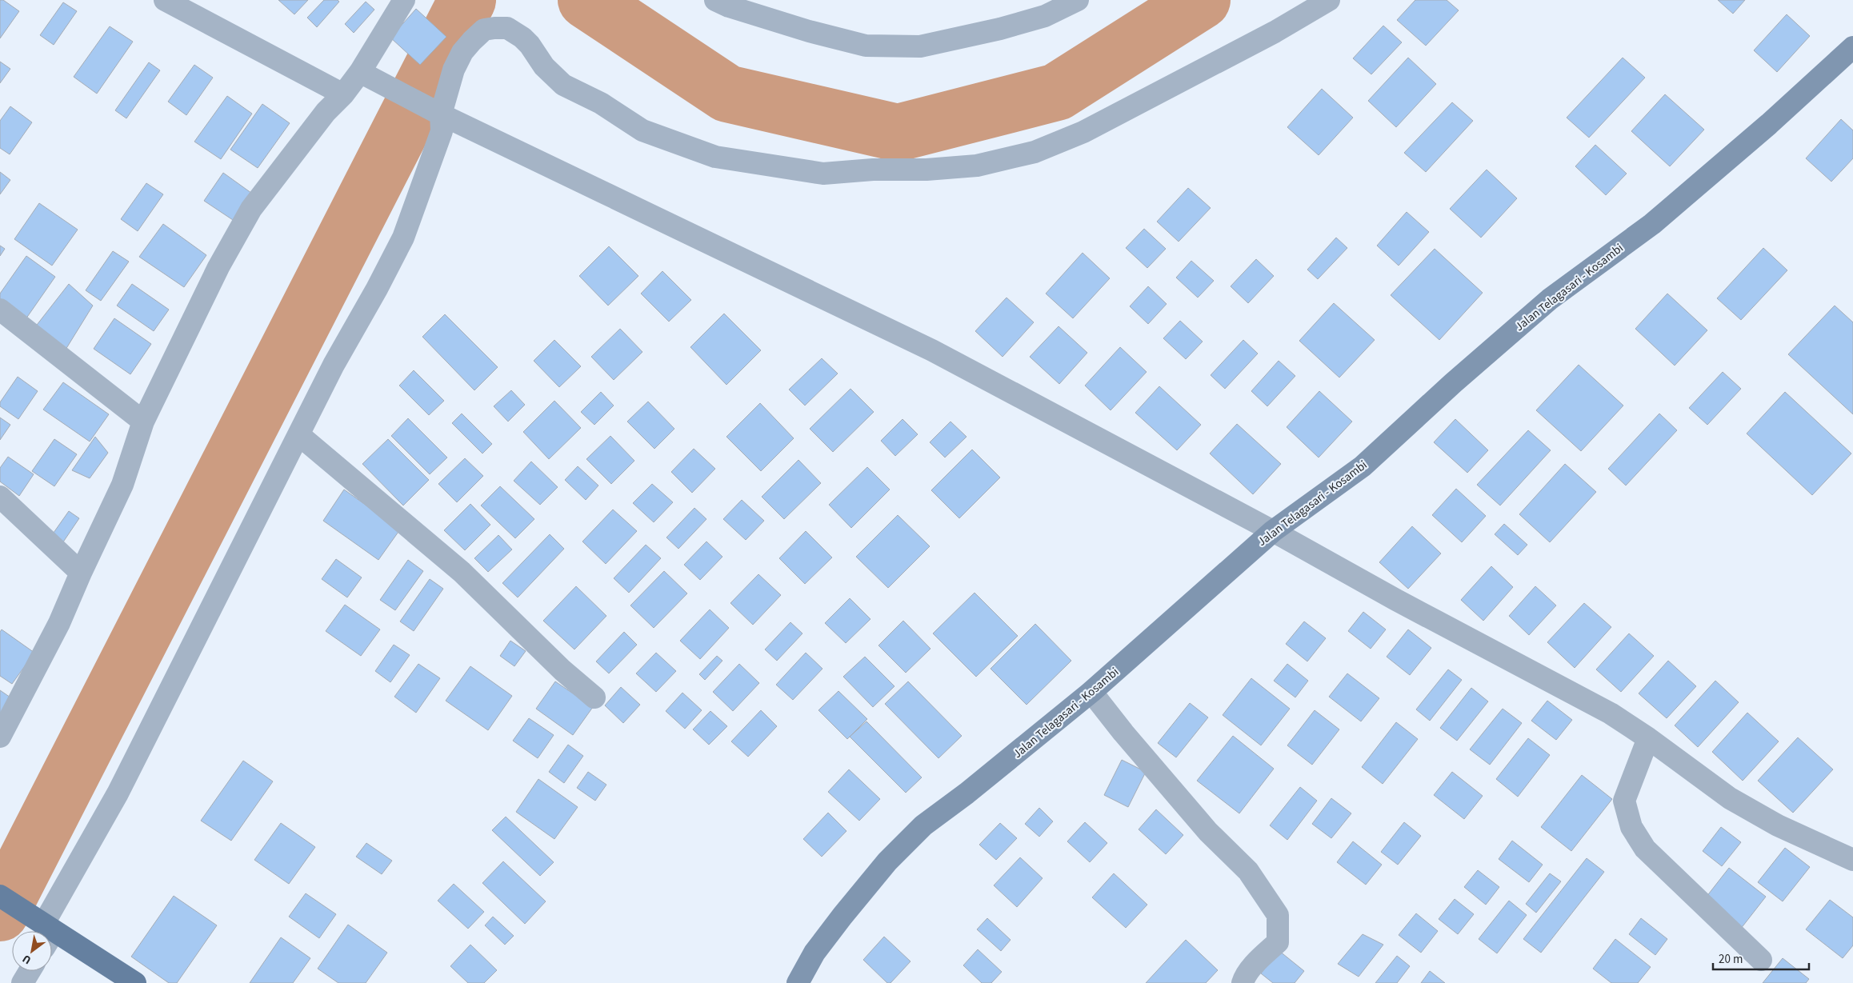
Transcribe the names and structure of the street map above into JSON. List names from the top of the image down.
{
  "streets": {
    "main road": ["Jalan Telagasari - Kosambi"]
  },
  "scale_bar": "20 m",
  "north": "bottom left"
}
